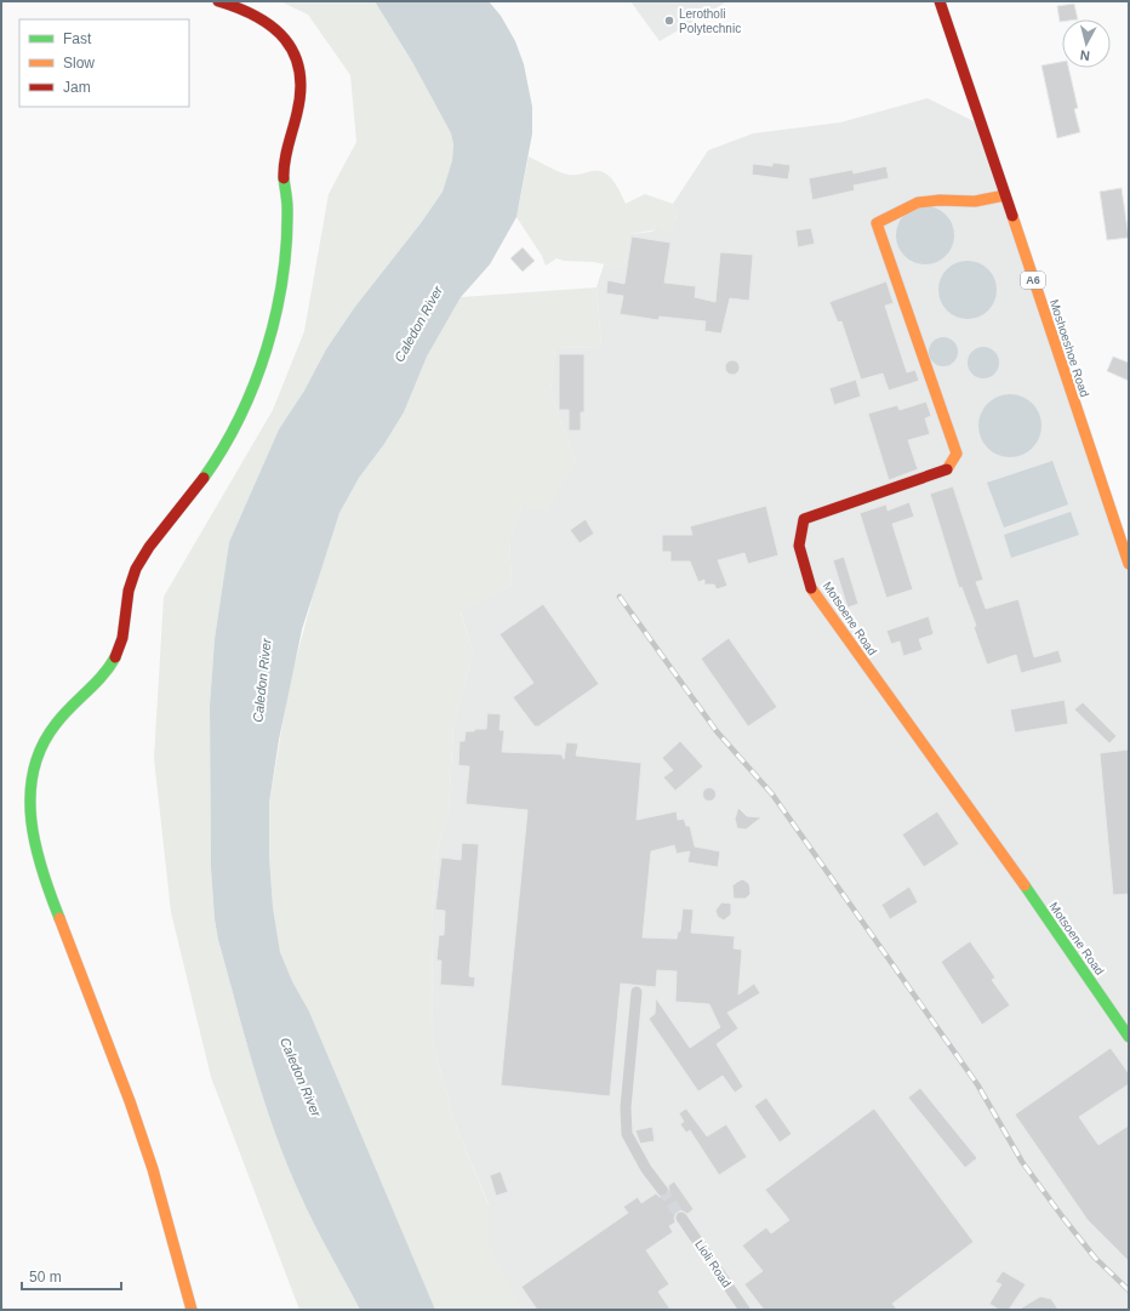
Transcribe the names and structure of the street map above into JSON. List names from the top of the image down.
{
  "streets": {
    "street": [
      "A6",
      "Moshoeshoe Road",
      "Motsoene Road",
      "Lioli Road"
    ]
  },
  "crossings": [
    ["Moshoeshoe Road", "Motsoene Road"]
  ],
  "water": ["Caledon River"],
  "places": ["Lerotholi Polytechnic"],
  "legend": ["Fast", "Slow", "Jam"],
  "scale_bar": "50 m",
  "north": "bottom"
}
